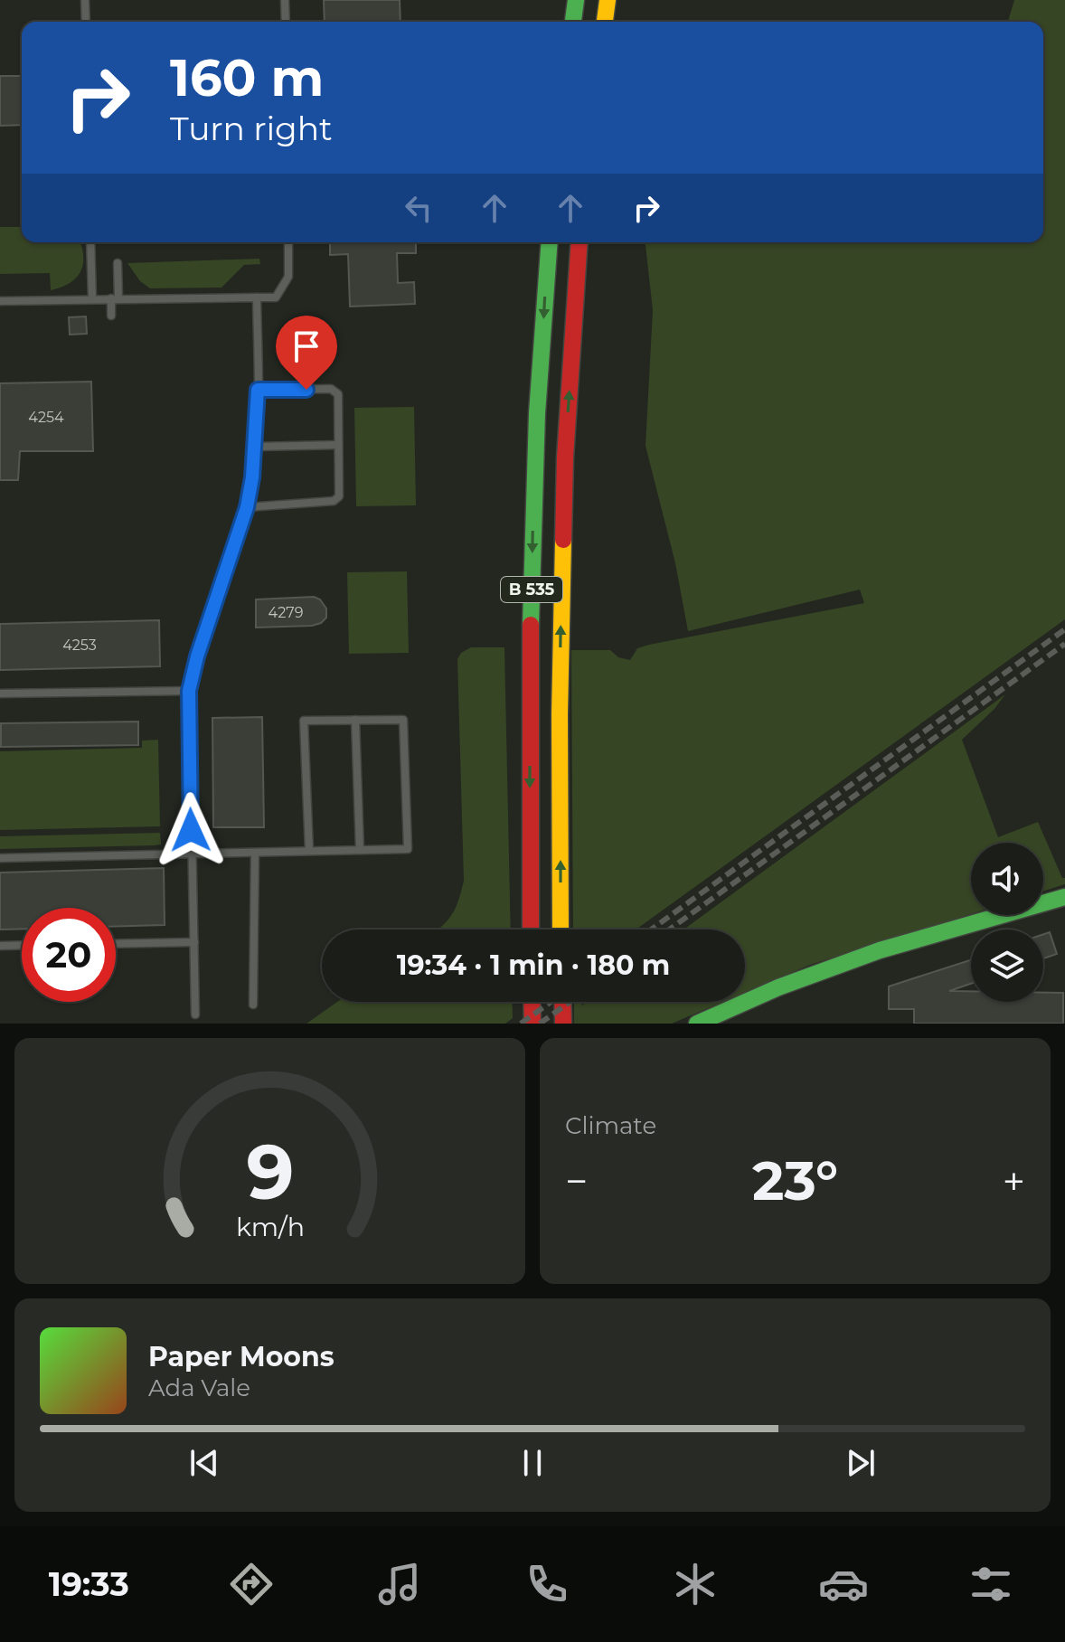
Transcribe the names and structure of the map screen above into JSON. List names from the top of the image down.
{
  "streets": {
    "main road": ["B 535"]
  },
  "house_numbers": ["4254", "4279", "4253"],
  "page": {
    "turn": ["160 m", "Turn right"],
    "limit": "20",
    "trip": "19:34 · 1 min · 180 m",
    "tile": "Climate",
    "heat": ["−", "23°", "+"],
    "song": ["Paper Moons", "Ada Vale"],
    "tabs": "19:33",
    "gauge": ["9", "km/h"]
  }
}
